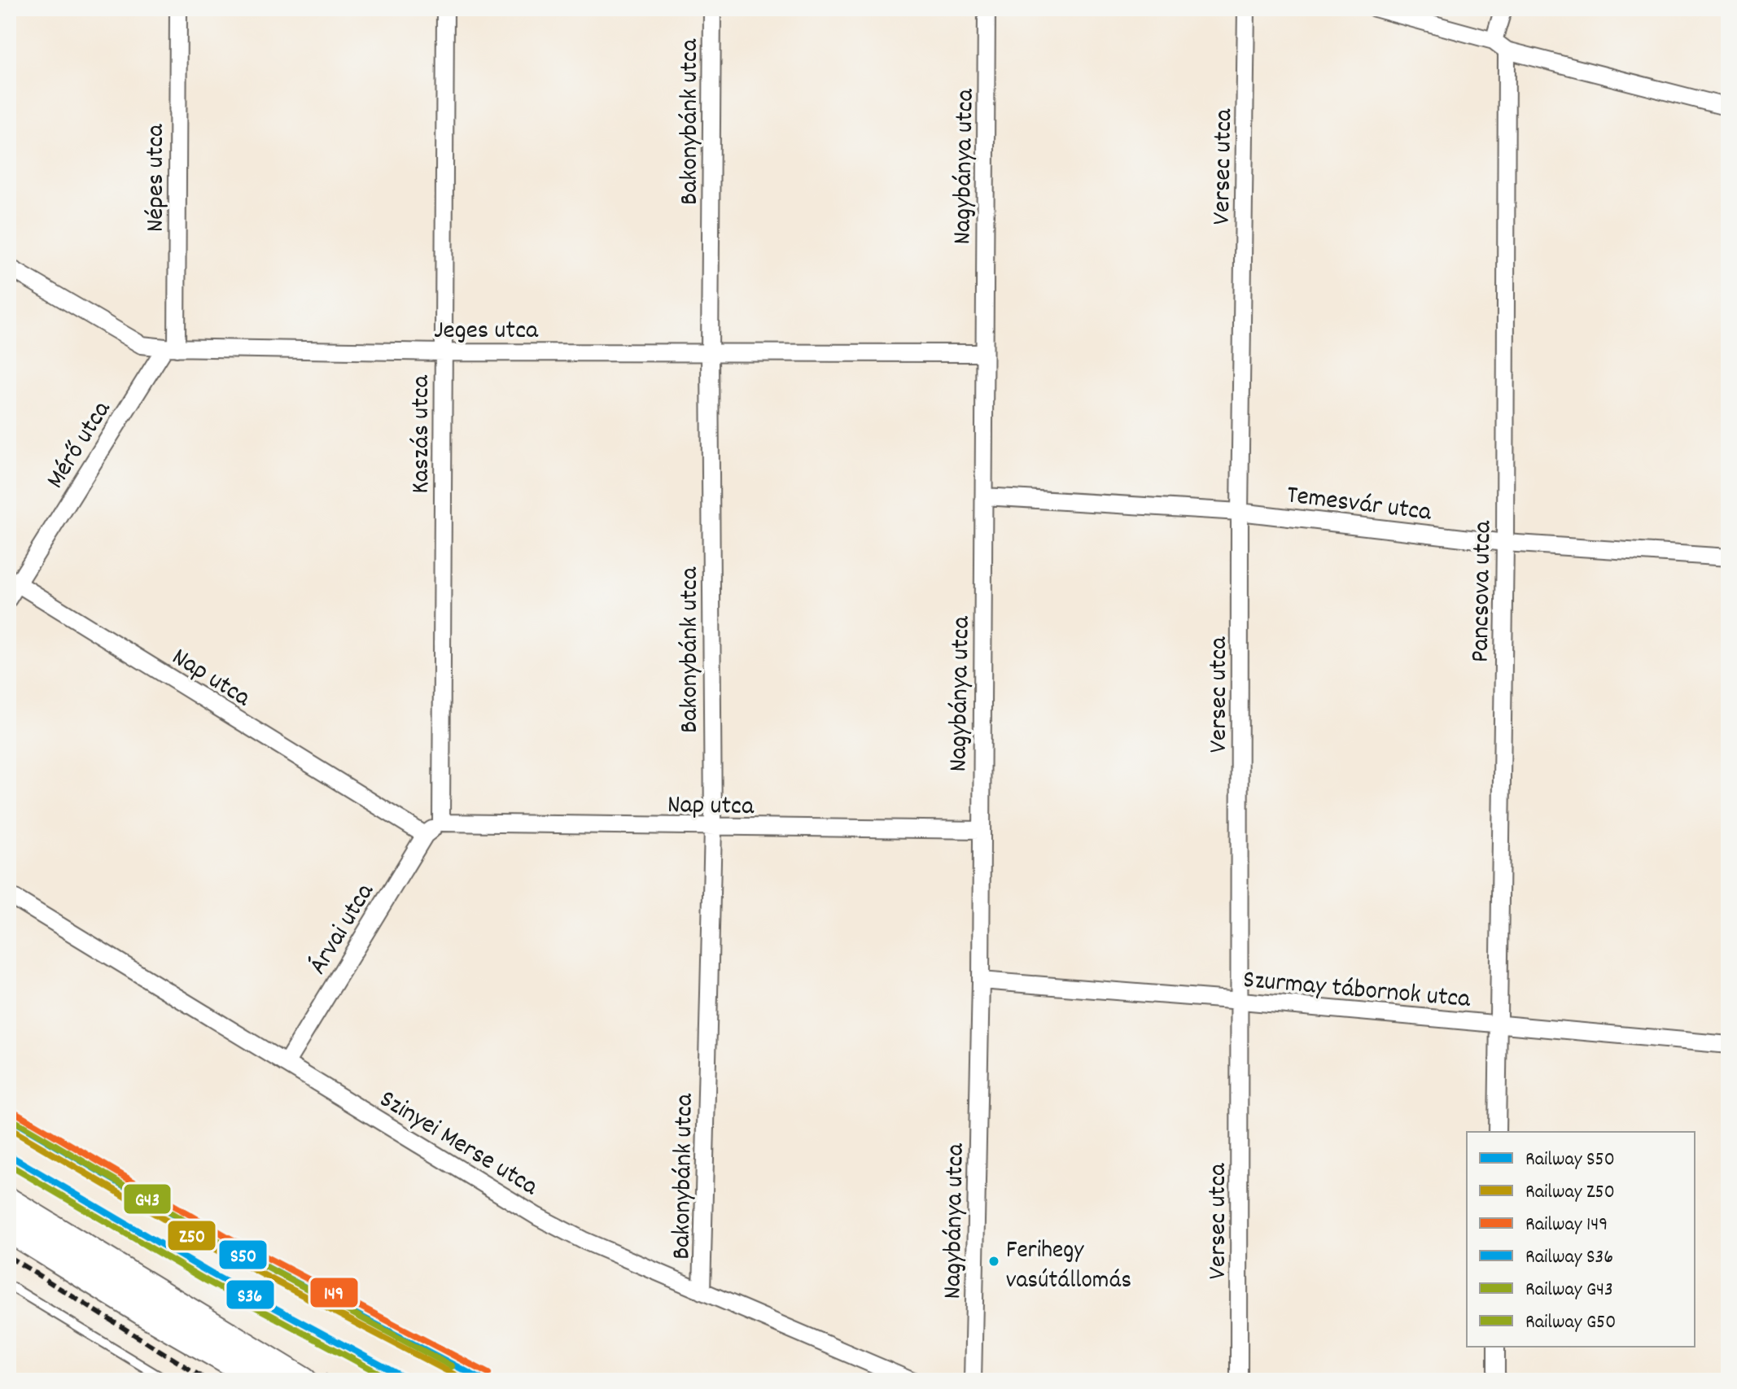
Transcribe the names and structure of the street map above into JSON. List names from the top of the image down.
{
  "streets": {
    "street": [
      "Bakonybánk utca",
      "Nagybánya utca",
      "Versec utca",
      "Népes utca",
      "Jeges utca",
      "Kaszás utca",
      "Mérő utca",
      "Temesvár utca",
      "Pancsova utca",
      "Nap utca",
      "Árvai utca",
      "Szurmay tábornok utca",
      "Szinyei Merse utca"
    ]
  },
  "crossings": [
    ["Bakonybánk utca", "Jeges utca"],
    ["Bakonybánk utca", "Nap utca"],
    ["Bakonybánk utca", "Szinyei Merse utca"],
    ["Nagybánya utca", "Jeges utca"],
    ["Nagybánya utca", "Temesvár utca"],
    ["Nagybánya utca", "Nap utca"],
    ["Nagybánya utca", "Szurmay tábornok utca"],
    ["Versec utca", "Temesvár utca"],
    ["Versec utca", "Szurmay tábornok utca"],
    ["Népes utca", "Jeges utca"],
    ["Népes utca", "Mérő utca"],
    ["Jeges utca", "Kaszás utca"],
    ["Jeges utca", "Mérő utca"],
    ["Kaszás utca", "Nap utca"],
    ["Kaszás utca", "Árvai utca"],
    ["Mérő utca", "Nap utca"],
    ["Temesvár utca", "Pancsova utca"],
    ["Pancsova utca", "Szurmay tábornok utca"],
    ["Nap utca", "Árvai utca"],
    ["Árvai utca", "Szinyei Merse utca"]
  ],
  "places": ["Ferihegy vasútállomás"],
  "lines": [
    "rail line 149",
    "rail line S50",
    "rail line G43",
    "rail line Z50",
    "rail line S36",
    "rail line G50"
  ],
  "legend": [
    "Railway S50",
    "Railway Z50",
    "Railway 149",
    "Railway S36",
    "Railway G43",
    "Railway G50"
  ]
}
